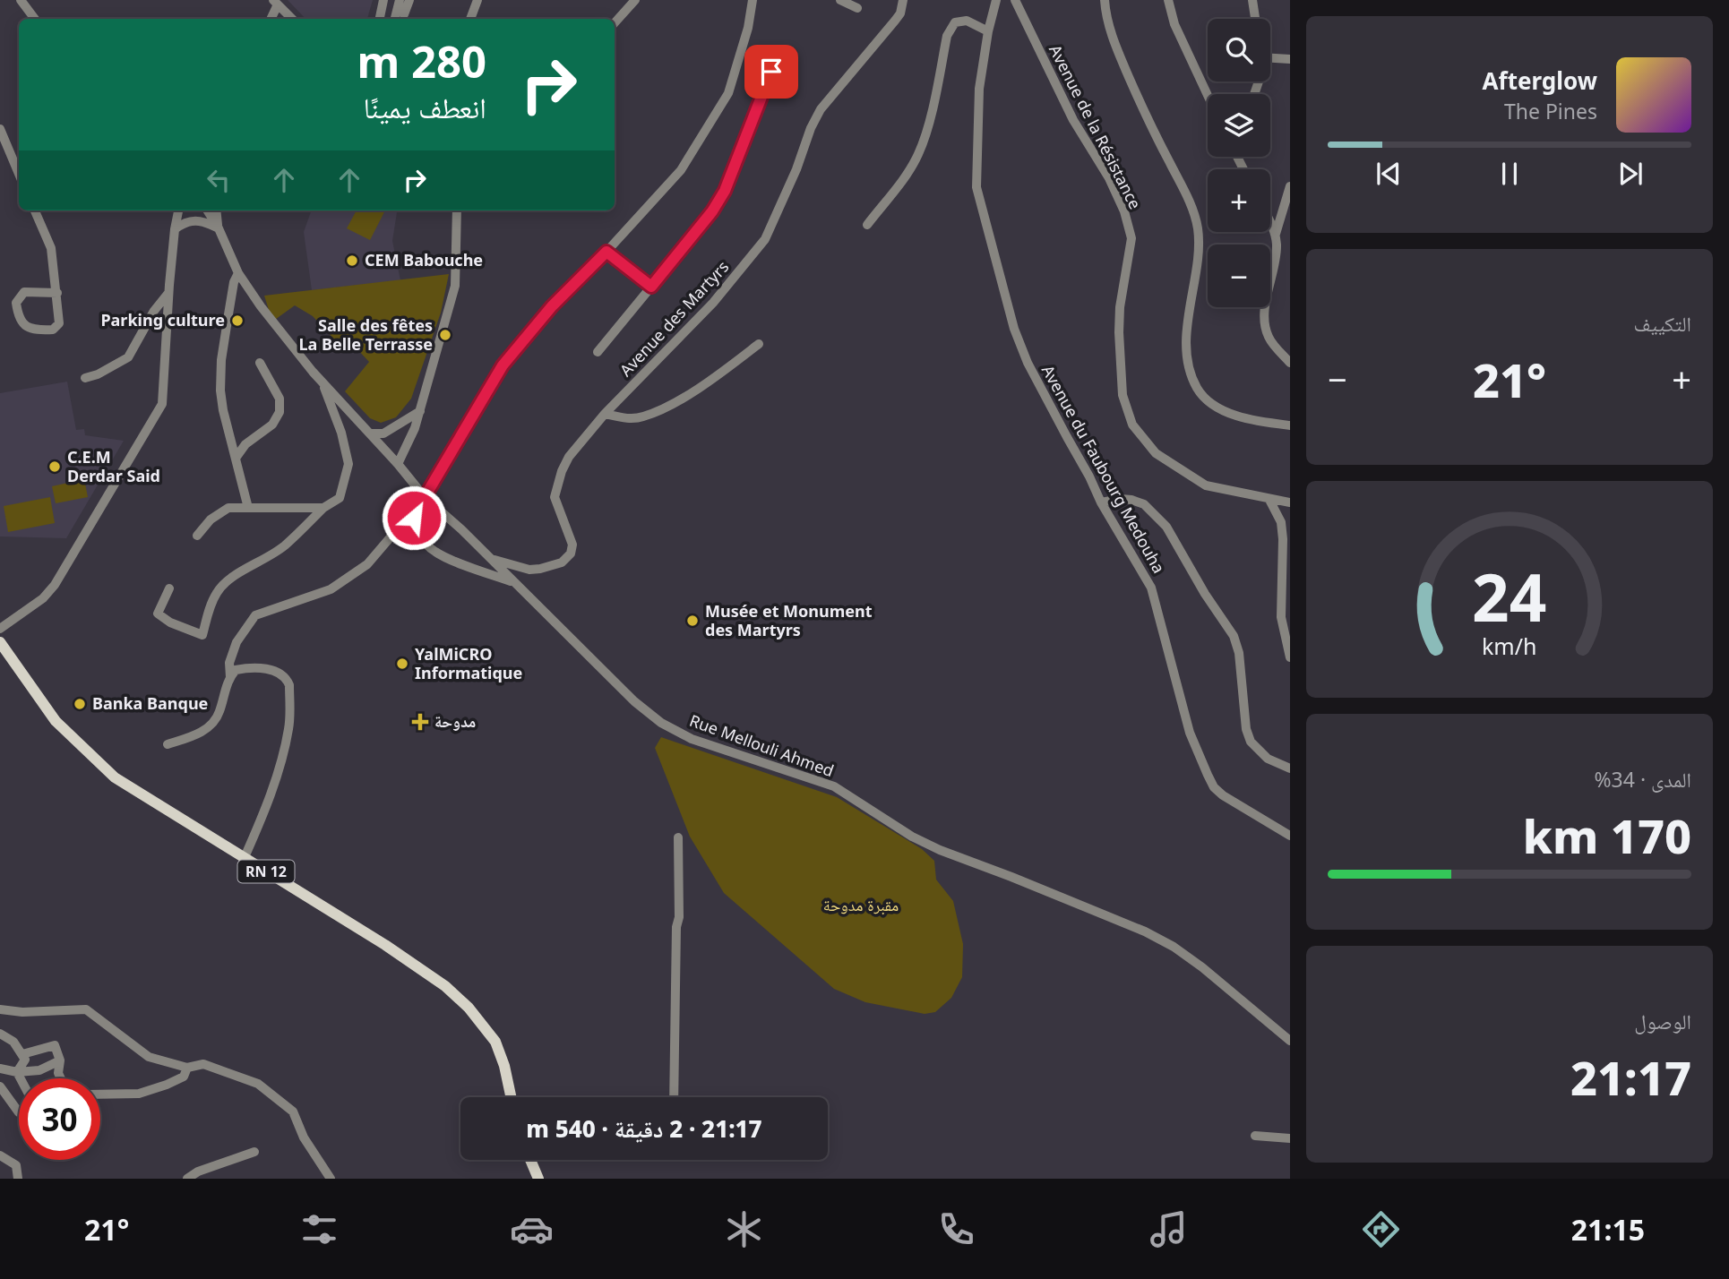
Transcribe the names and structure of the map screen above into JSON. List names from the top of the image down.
{
  "streets": {
    "main road": ["RN 12"],
    "street": [
      "Avenue de la Résistance",
      "Avenue des Martyrs",
      "Avenue du Faubourg Medouha",
      "Rue Mellouli Ahmed"
    ]
  },
  "crossings": [
    ["Avenue des Martyrs", "Rue Mellouli Ahmed"]
  ],
  "parks": ["مقبرة مدوحة"],
  "places": {
    "other": [
      "CEM Babouche",
      "Parking culture",
      "Salle des fêtes La Belle Terrasse",
      "C.E.M Derdar Said",
      "Musée et Monument des Martyrs",
      "YalMiCRO Informatique",
      "Banka Banque"
    ],
    "health": ["مدوحة"]
  },
  "page": {
    "map_buttons": ["+", "−"],
    "turn": ["280 m", "انعطف يمينًا"],
    "song": ["Afterglow", "The Pines"],
    "tile": [
      "التكييف",
      ["المدى · 34%", "170 km"],
      ["الوصول", "21:17"]
    ],
    "heat": ["−", "21°", "+"],
    "limit": "30",
    "trip": "21:17 · 2 دقيقة · 540 m",
    "tabs": ["21:15", "21°"],
    "gauge": ["24", "km/h"]
  }
}
